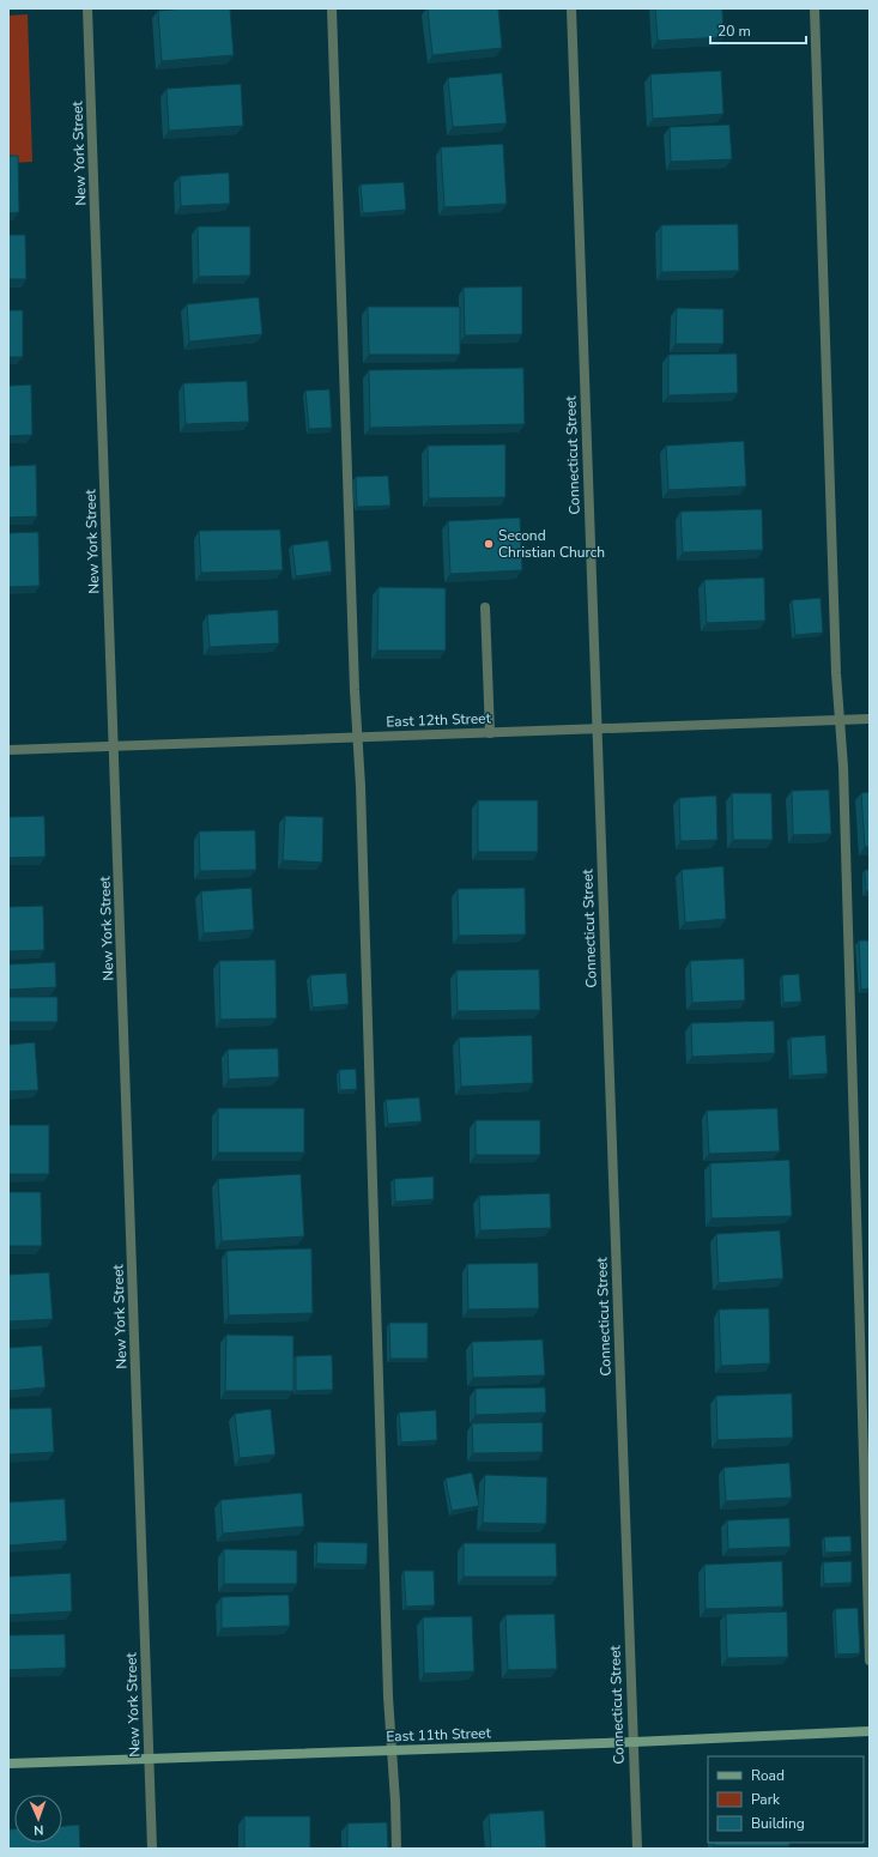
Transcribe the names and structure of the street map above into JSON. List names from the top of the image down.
{
  "streets": {
    "main road": ["East 11th Street"],
    "street": ["New York Street", "Connecticut Street", "East 12th Street"]
  },
  "crossings": [
    ["New York Street", "East 12th Street"],
    ["New York Street", "East 11th Street"],
    ["Connecticut Street", "East 12th Street"],
    ["Connecticut Street", "East 11th Street"]
  ],
  "places": ["Second Christian Church"],
  "legend": ["Road", "Park", "Building"],
  "scale_bar": "20 m",
  "north": "bottom"
}
